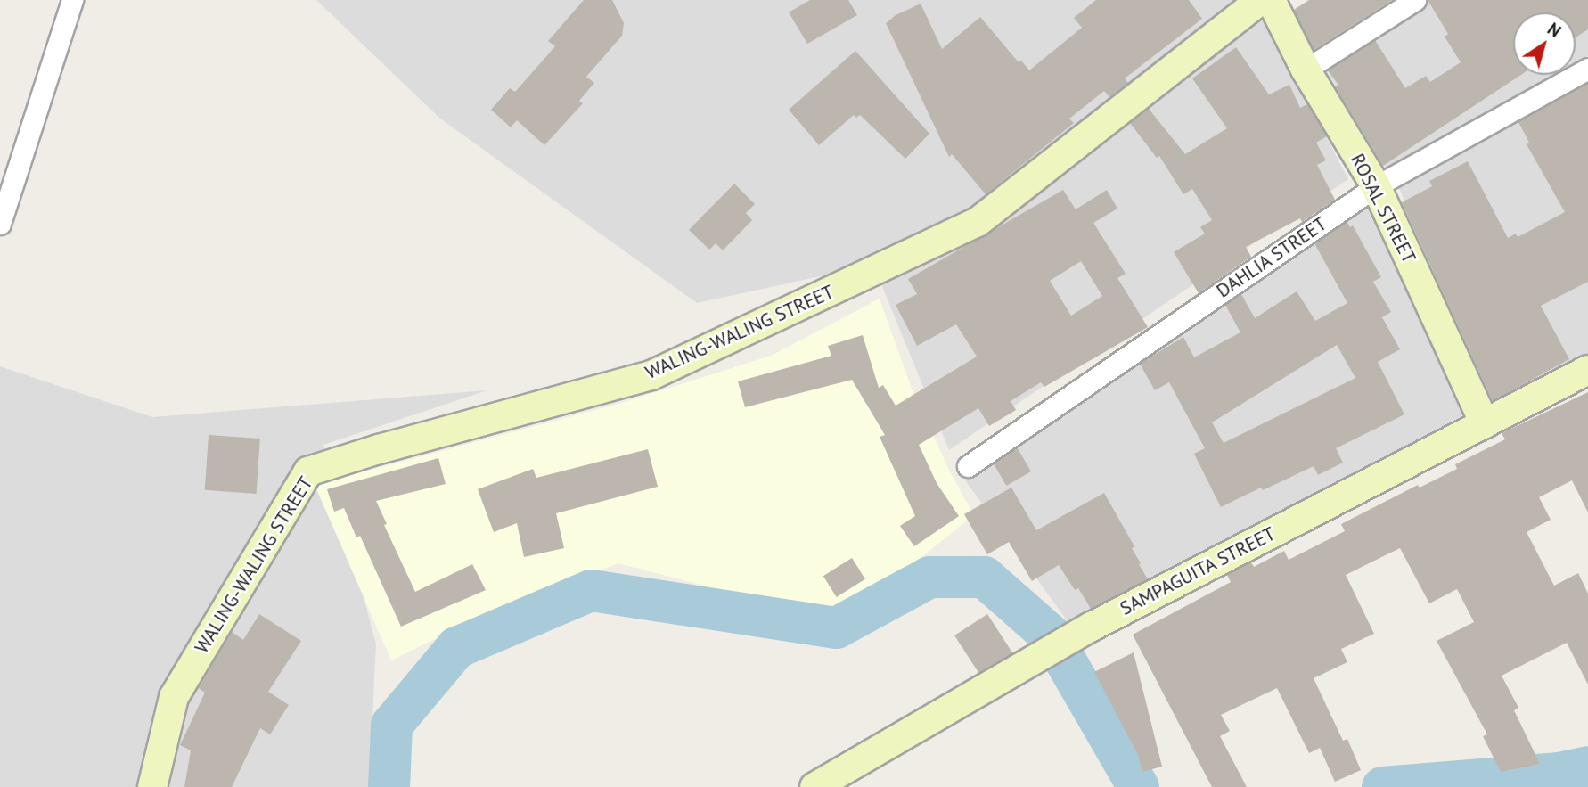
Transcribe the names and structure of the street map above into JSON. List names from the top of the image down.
{
  "streets": {
    "street": [
      "ROSAL STREET",
      "DAHLIA STREET",
      "WALING-WALING STREET",
      "SAMPAGUITA STREET"
    ]
  },
  "crossings": [
    ["ROSAL STREET", "DAHLIA STREET"],
    ["ROSAL STREET", "SAMPAGUITA STREET"]
  ],
  "north": "top right"
}
